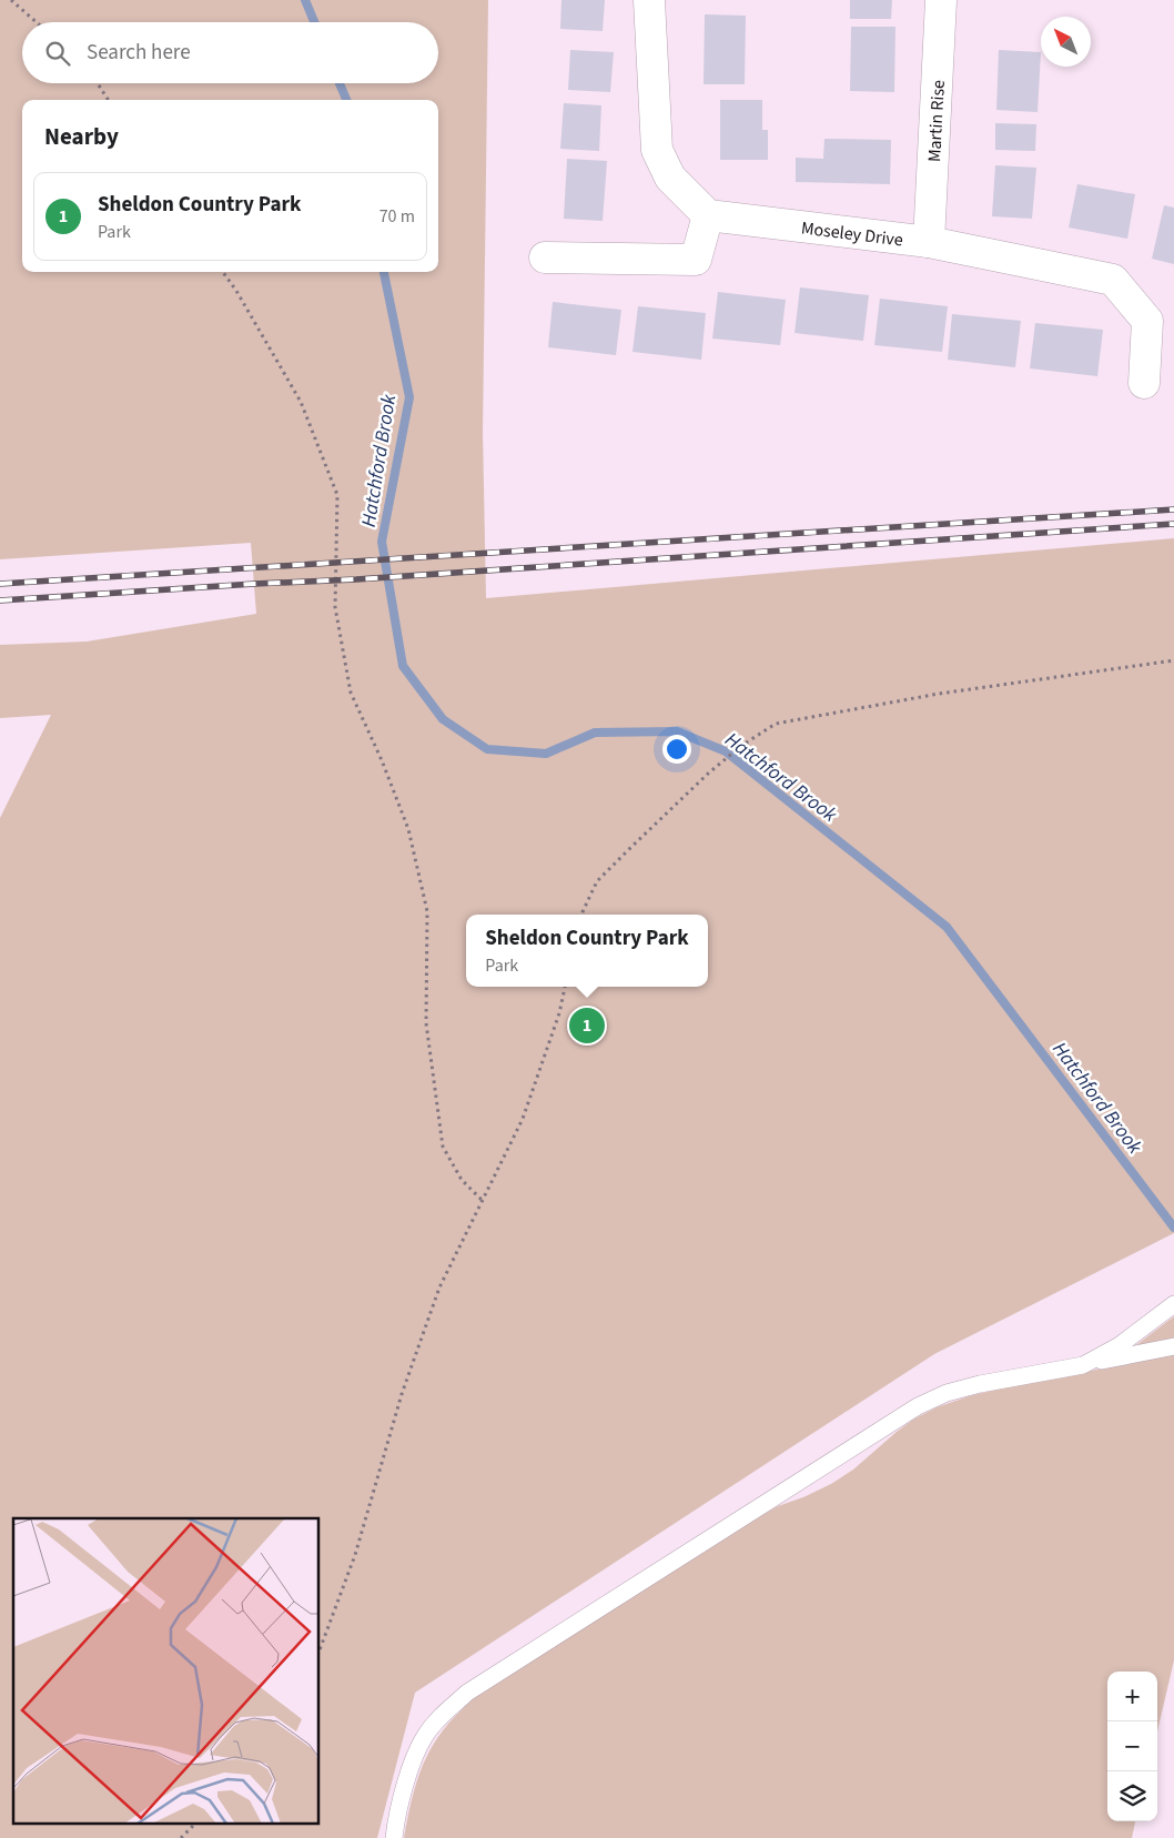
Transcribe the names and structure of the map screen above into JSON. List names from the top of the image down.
{
  "streets": {
    "street": ["Martin Rise", "Moseley Drive"]
  },
  "crossings": [
    ["Martin Rise", "Moseley Drive"]
  ],
  "water": ["Hatchford Brook"],
  "north": "top left",
  "page": {
    "search": "Search here",
    "heading": "Nearby",
    "list": [
      {
        "mark": "1",
        "name": "Sheldon Country Park",
        "note": "Park",
        "value": "70 m"
      }
    ],
    "popup": ["Sheldon Country Park", "Park"],
    "pins": "1",
    "map_buttons": ["+", "−"]
  }
}
